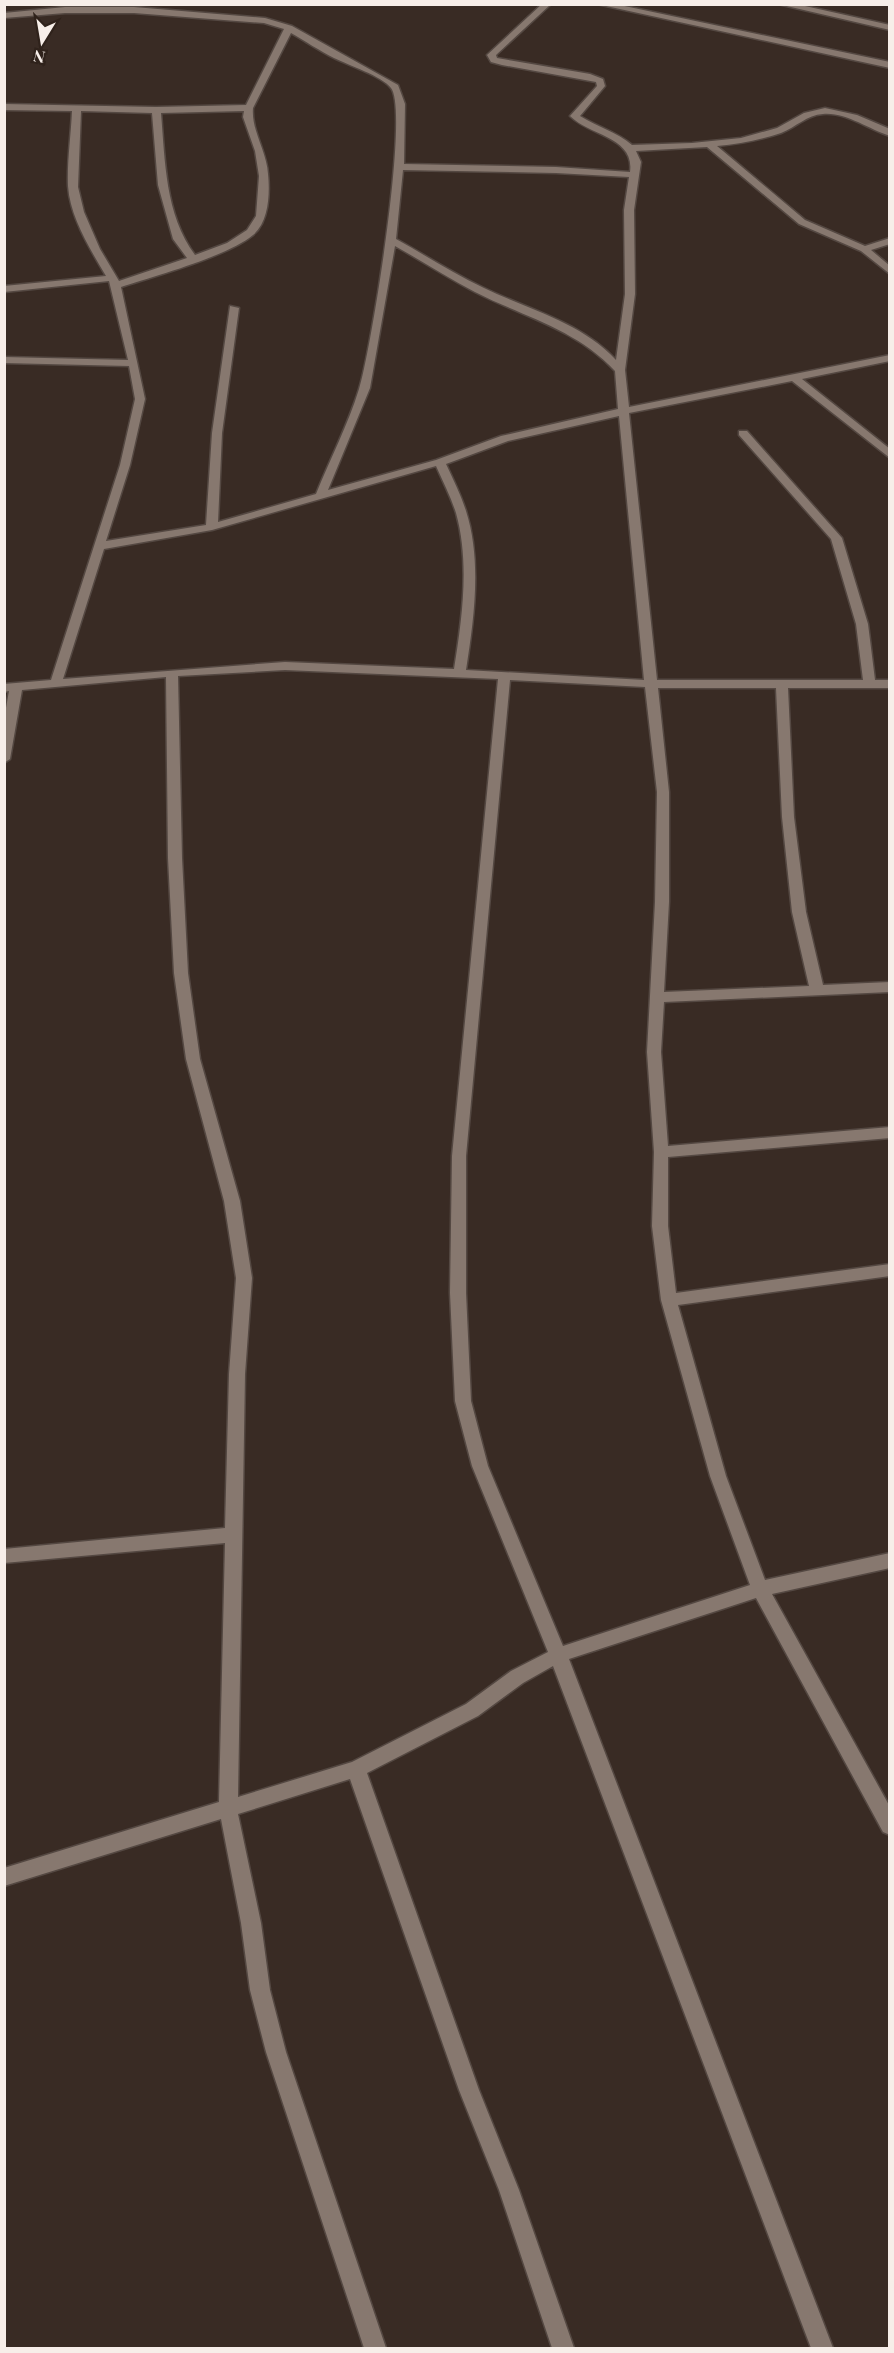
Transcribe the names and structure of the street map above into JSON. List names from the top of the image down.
{
  "north": "bottom"
}
